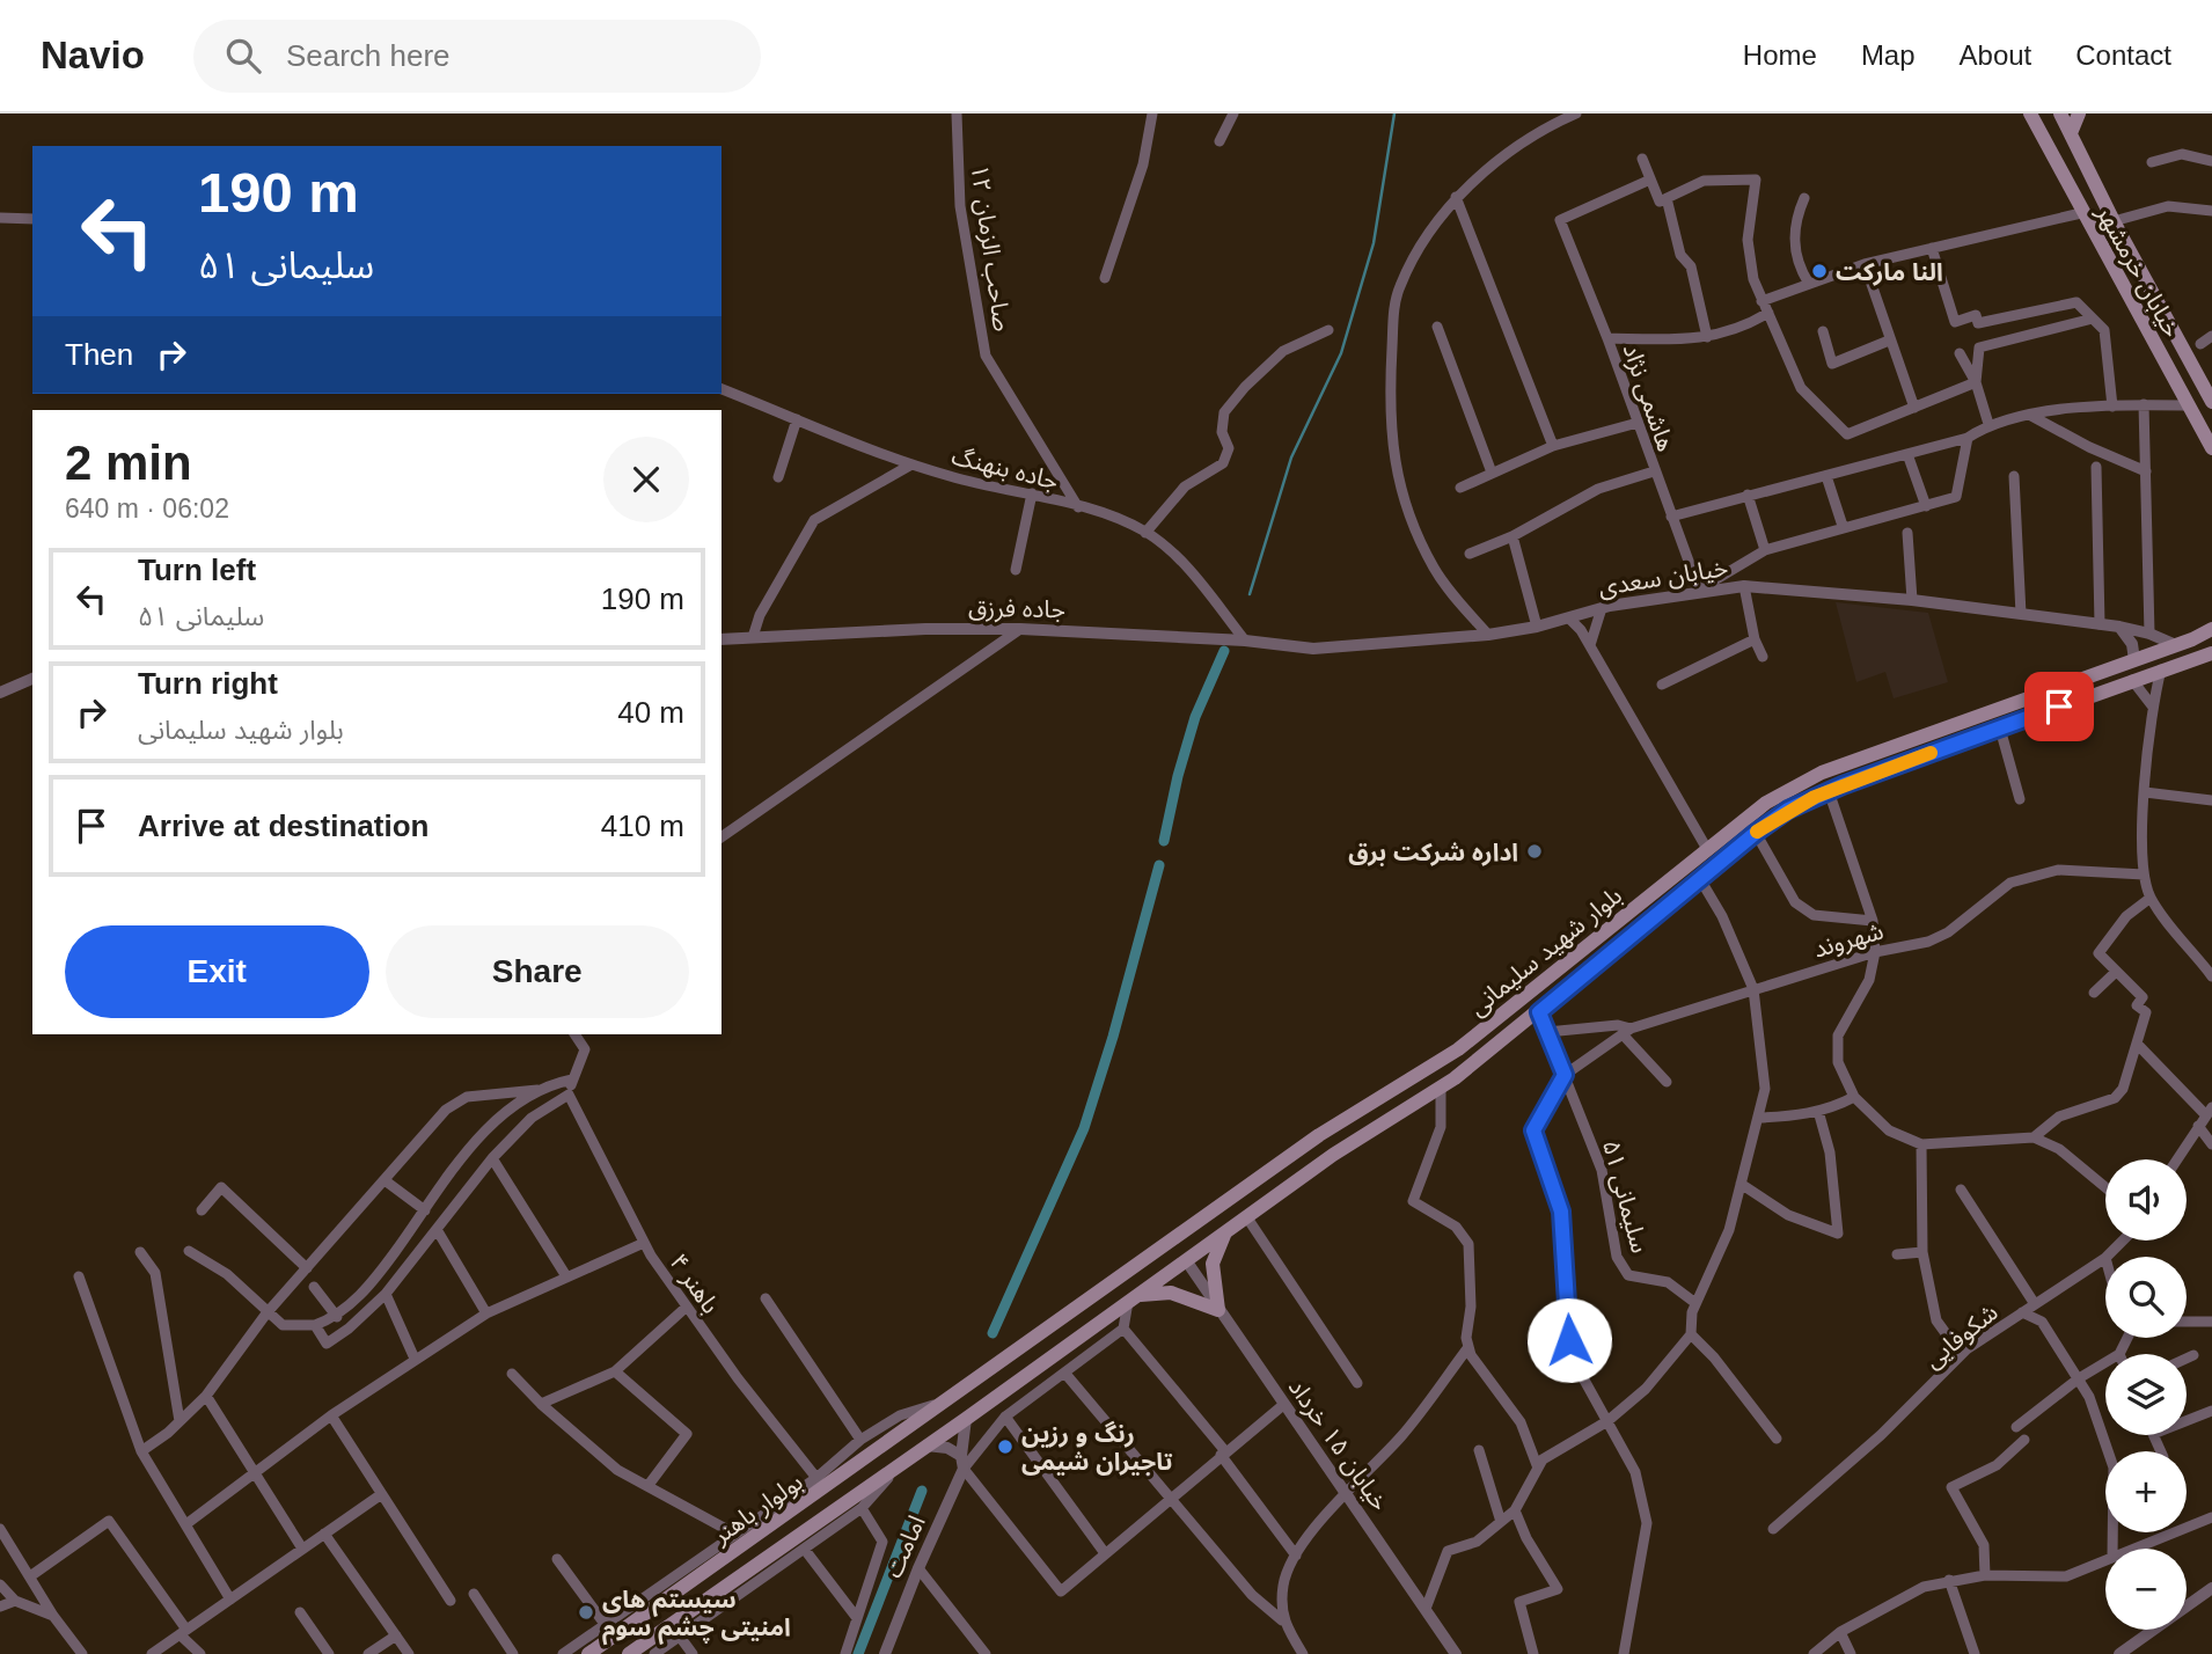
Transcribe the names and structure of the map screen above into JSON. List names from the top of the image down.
{
  "streets": {
    "main road": ["خیابان خرمشهر", "بلوار شهید سلیمانی", "بولوار باهنر"],
    "street": [
      "صاحب الزمان ۱۲",
      "هاشمی نژاد",
      "جاده بنهنگ",
      "خیابان سعدی",
      "جاده فرزق",
      "شهروند",
      "سلیمانی ۵۱",
      "باهنر ۴",
      "شکوفایی",
      "خیابان ۱۵ خرداد",
      "امامت"
    ]
  },
  "crossings": [
    ["صاحب الزمان ۱۲", "جاده بنهنگ"],
    ["هاشمی نژاد", "خیابان سعدی"],
    ["جاده بنهنگ", "جاده فرزق"],
    ["خیابان سعدی", "جاده فرزق"],
    ["خیابان سعدی", "بلوار شهید سلیمانی"],
    ["شهروند", "سلیمانی ۵۱"],
    ["بلوار شهید سلیمانی", "سلیمانی ۵۱"],
    ["بلوار شهید سلیمانی", "خیابان ۱۵ خرداد"],
    ["بلوار شهید سلیمانی", "بولوار باهنر"],
    ["بلوار شهید سلیمانی", "امامت"],
    ["بولوار باهنر", "امامت"]
  ],
  "places": [
    "النا مارکت",
    "اداره شرکت برق",
    "رنگ و رزین تاجیران شیمی",
    "سیستم های امنیتی چشم سوم"
  ],
  "page": {
    "header": "Navio",
    "search": "Search here",
    "nav": [
      "Home",
      "Map",
      "About",
      "Contact"
    ],
    "turn": ["190 m", "سلیمانی ۵۱"],
    "then": "Then",
    "heading": ["2 min", "640 m · 06:02"],
    "list": [
      {
        "name": "Turn left",
        "note": "سلیمانی ۵۱",
        "value": "190 m"
      },
      {
        "name": "Turn right",
        "note": "بلوار شهید سلیمانی",
        "value": "40 m"
      },
      {
        "name": "Arrive at destination",
        "value": "410 m"
      }
    ],
    "buttons": ["Exit", "Share"],
    "map_buttons": ["+", "−"]
  }
}
